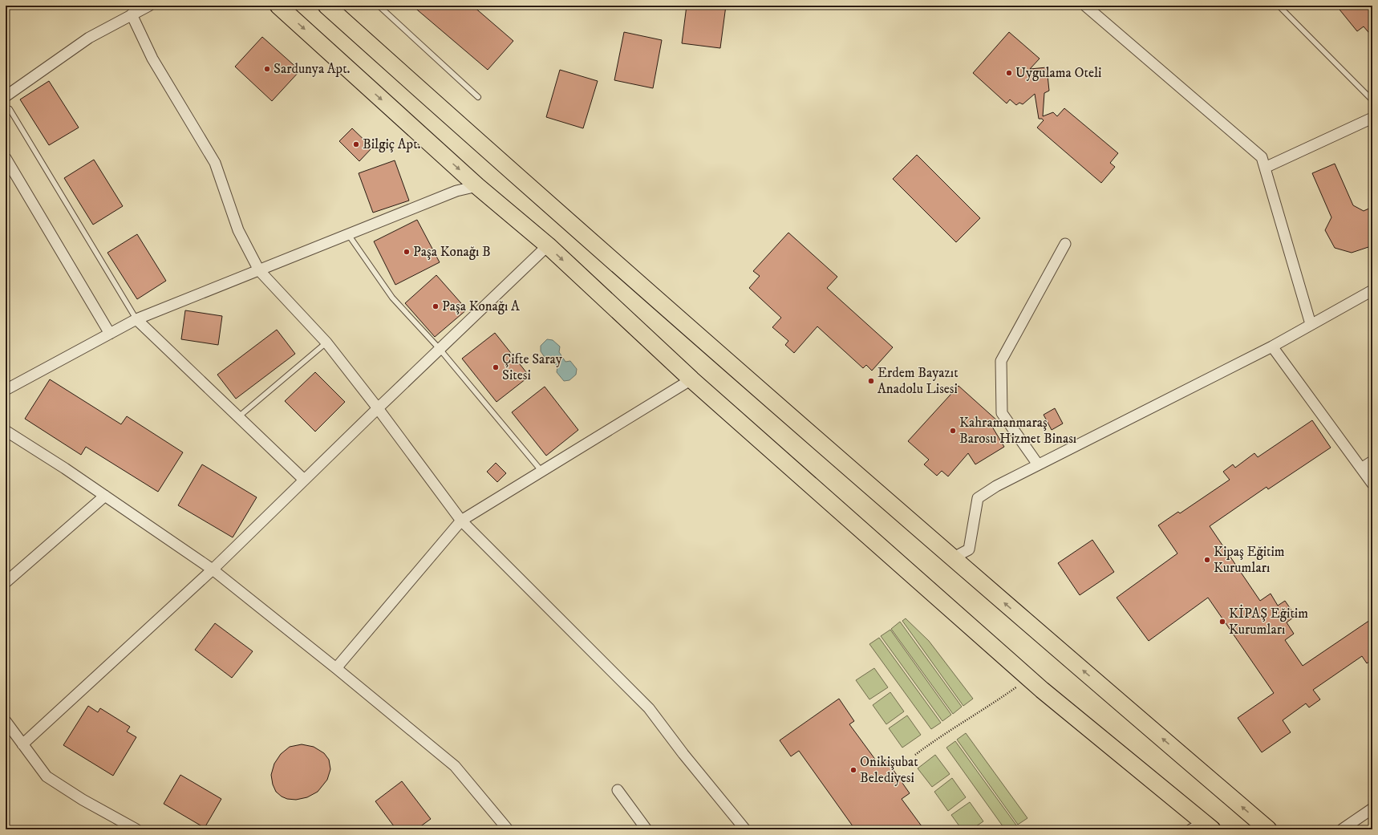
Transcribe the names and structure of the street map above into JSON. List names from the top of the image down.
{
  "places": [
    "Sardunya Apt.",
    "Uygulama Oteli",
    "Bilgiç Apt.",
    "Paşa Konağı B",
    "Paşa Konağı A",
    "Çifte Saray Sitesi",
    "Erdem Bayazıt Anadolu Lisesi",
    "Kahramanmaraş Barosu Hizmet Binası",
    "Kipaş Eğitim Kurumları",
    "KİPAŞ Eğitim Kurumları",
    "Onikişubat Belediyesi"
  ]
}
